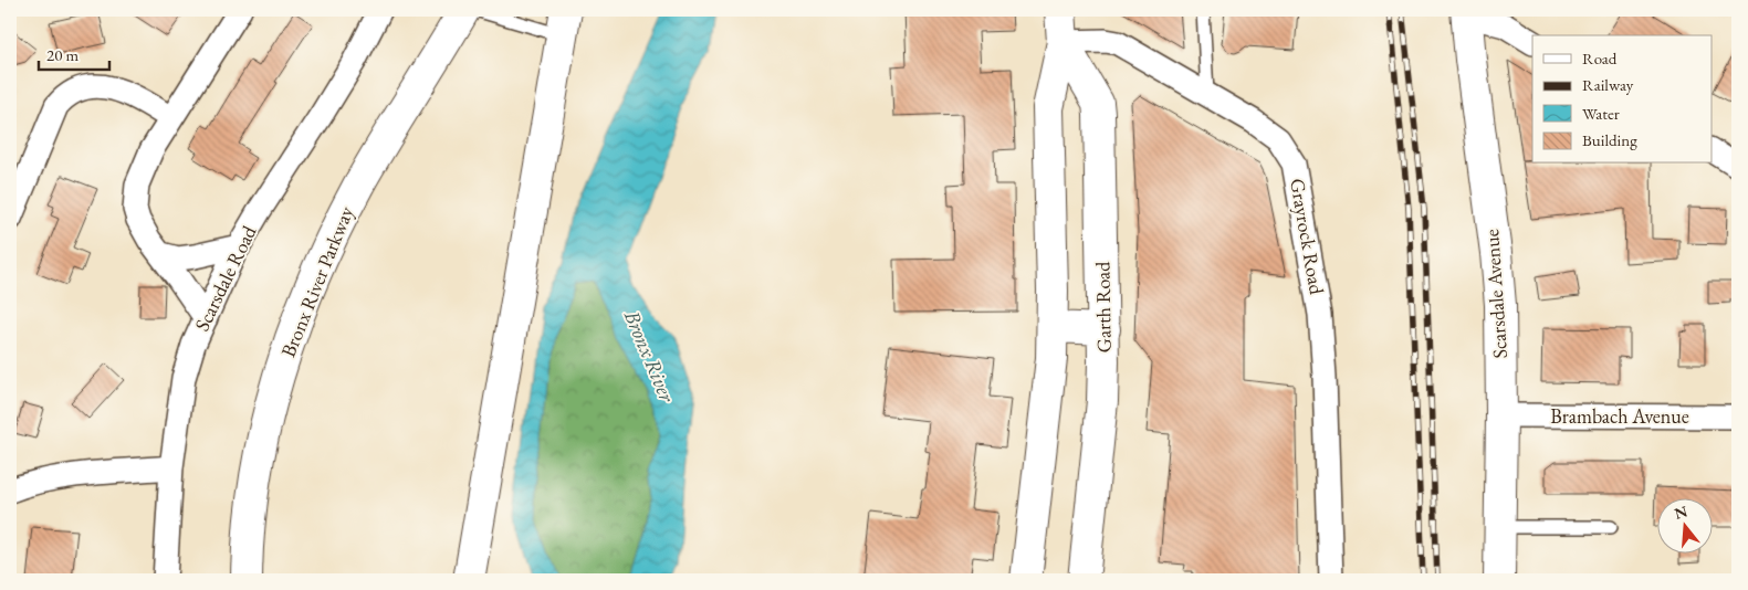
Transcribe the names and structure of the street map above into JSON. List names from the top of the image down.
{
  "streets": {
    "main road": ["Bronx River Parkway", "Scarsdale Avenue", "Garth Road"],
    "street": ["Grayrock Road", "Scarsdale Road", "Brambach Avenue"]
  },
  "crossings": [
    ["Grayrock Road", "Garth Road"],
    ["Scarsdale Avenue", "Brambach Avenue"]
  ],
  "water": ["Bronx River"],
  "legend": [
    "Road",
    "Railway",
    "Water",
    "Building"
  ],
  "scale_bar": "20 m",
  "north": "top"
}
